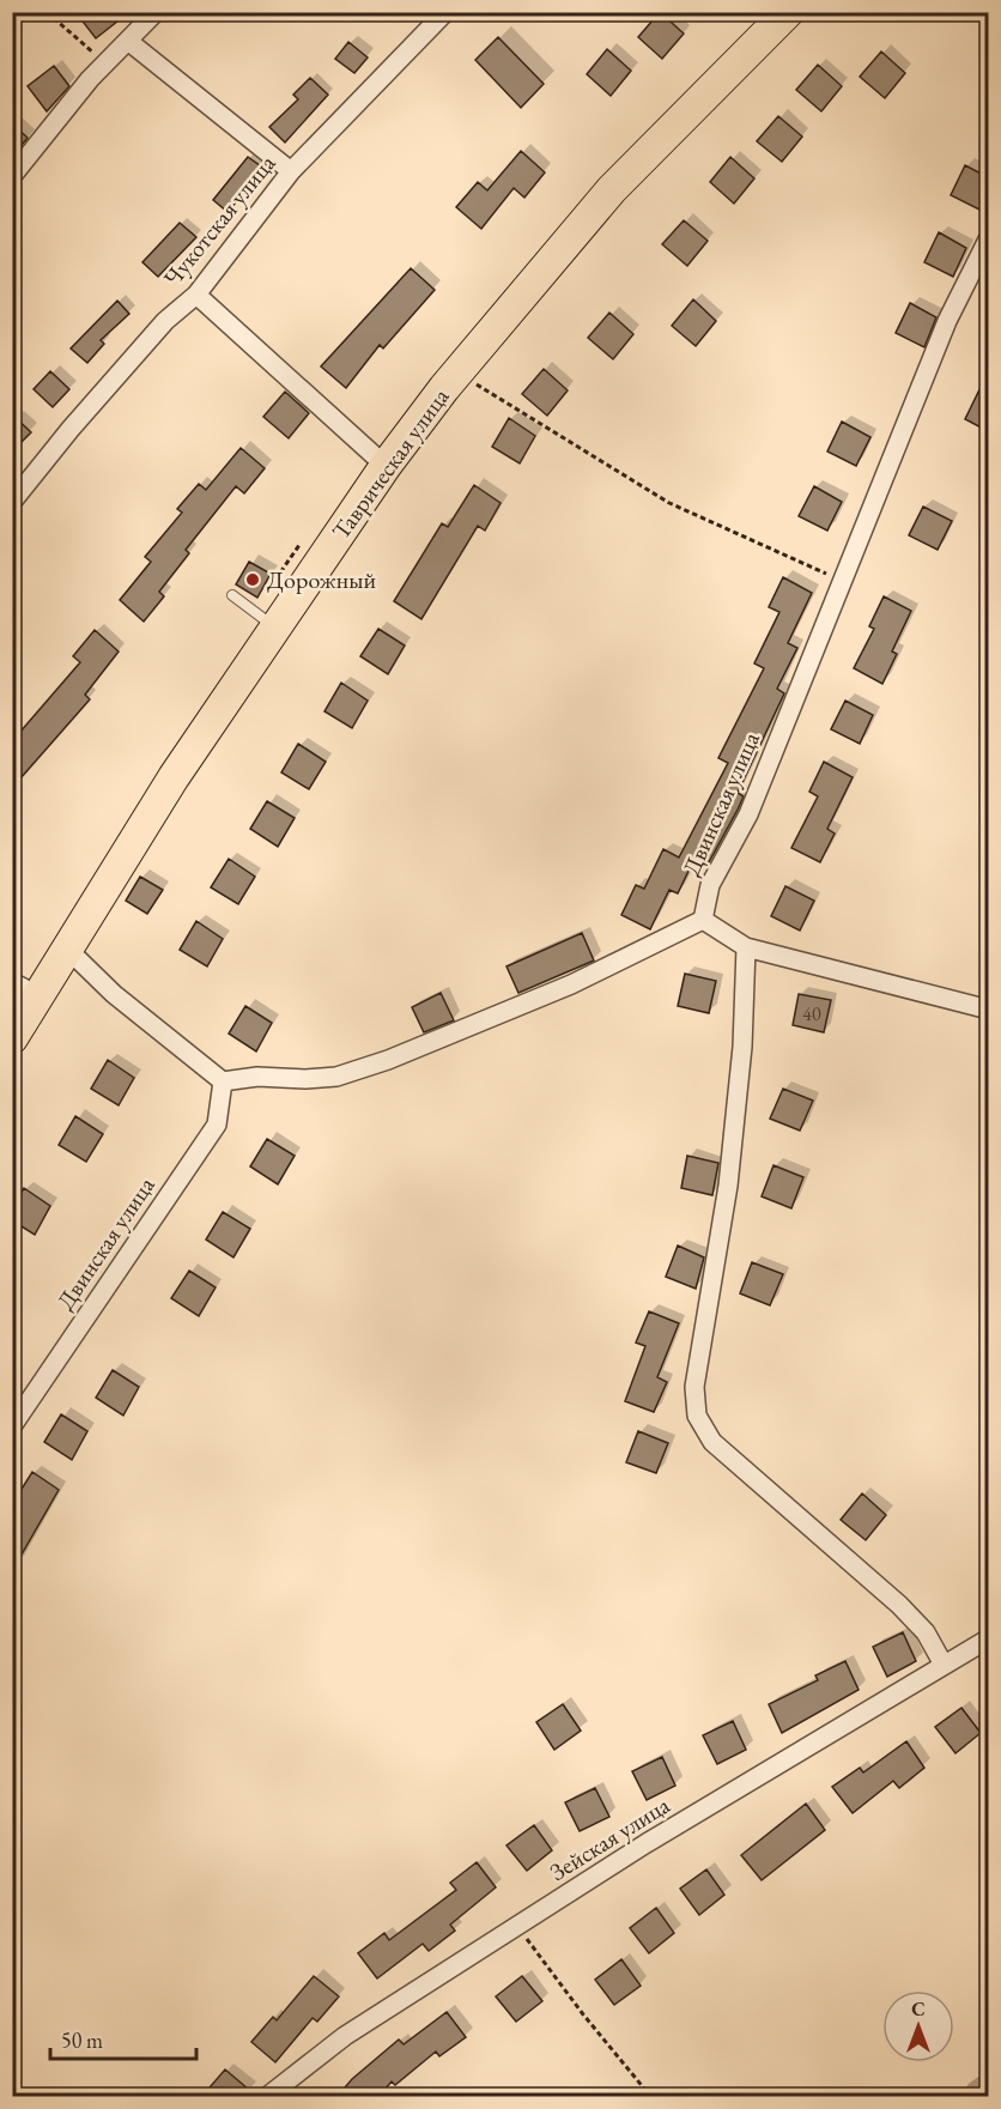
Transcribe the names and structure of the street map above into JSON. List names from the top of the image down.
{
  "streets": {
    "main road": ["Таврическая улица"],
    "street": ["Чукотская улица", "Двинская улица", "Зейская улица"]
  },
  "places": ["Дорожный"],
  "house_numbers": ["40"],
  "scale_bar": "50 m",
  "north": "top"
}
